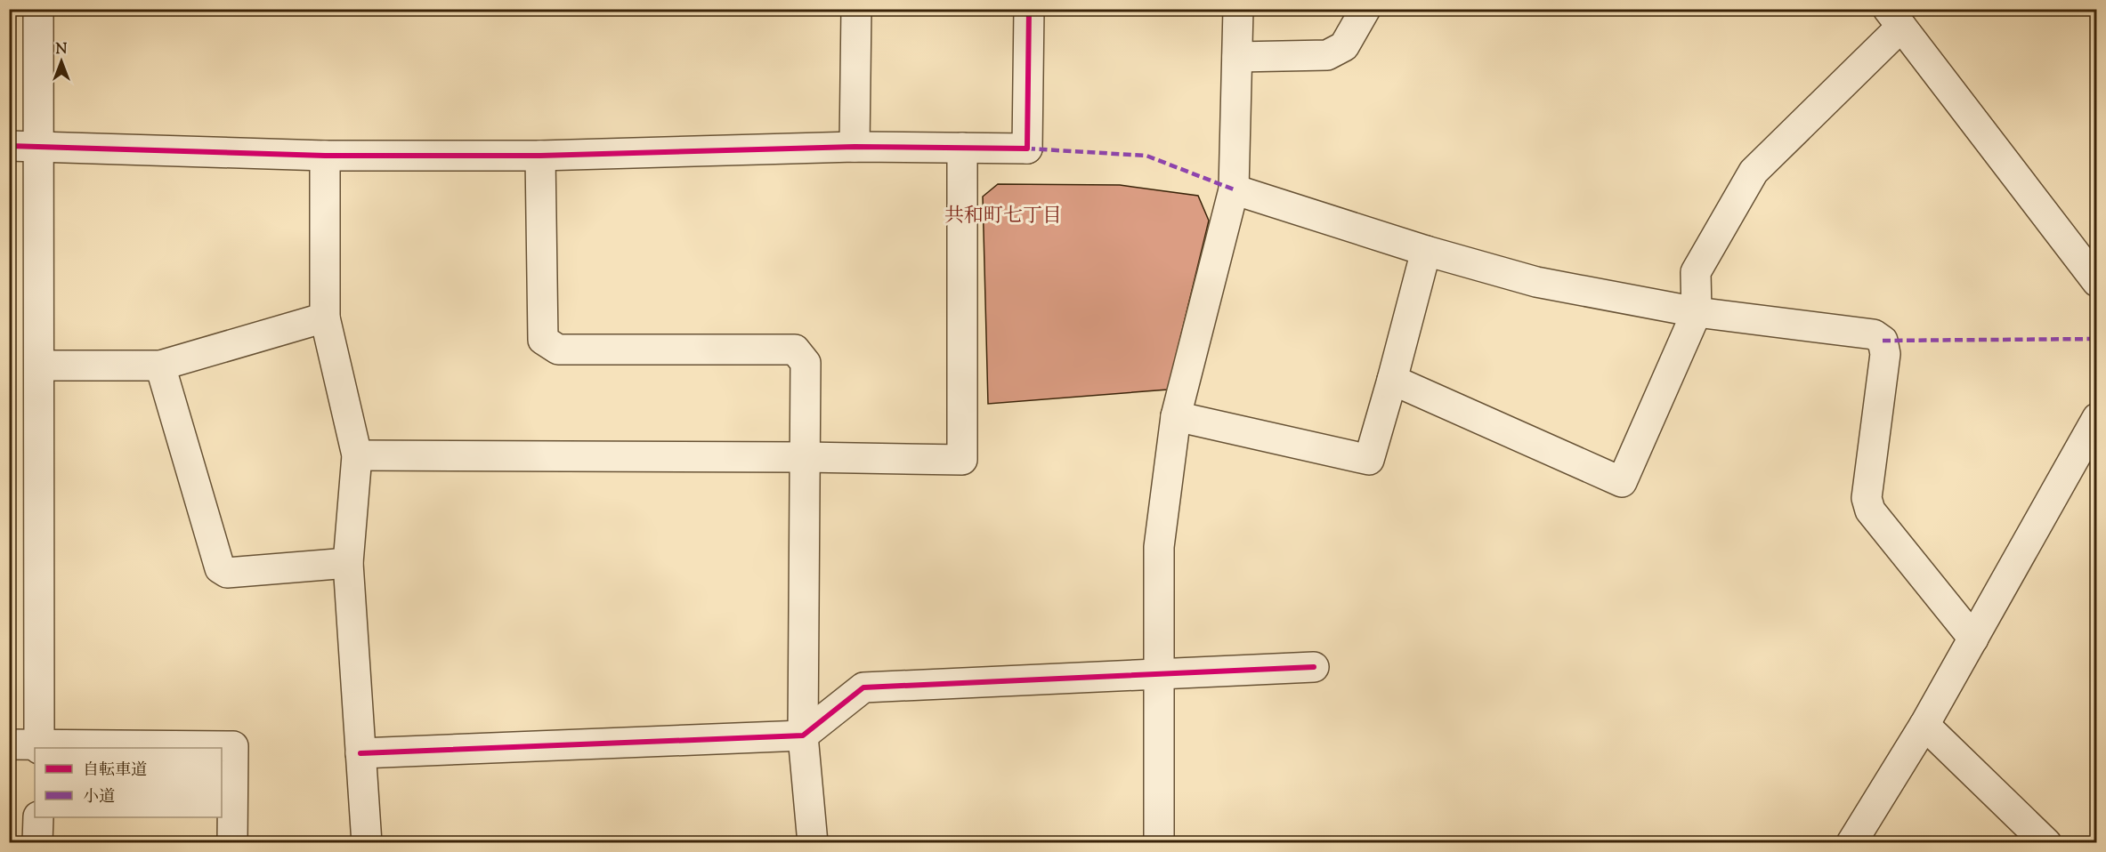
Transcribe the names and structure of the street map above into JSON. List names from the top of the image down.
{
  "districts": ["共和町七丁目"],
  "legend": ["自転車道", "小道"],
  "north": "top"
}
